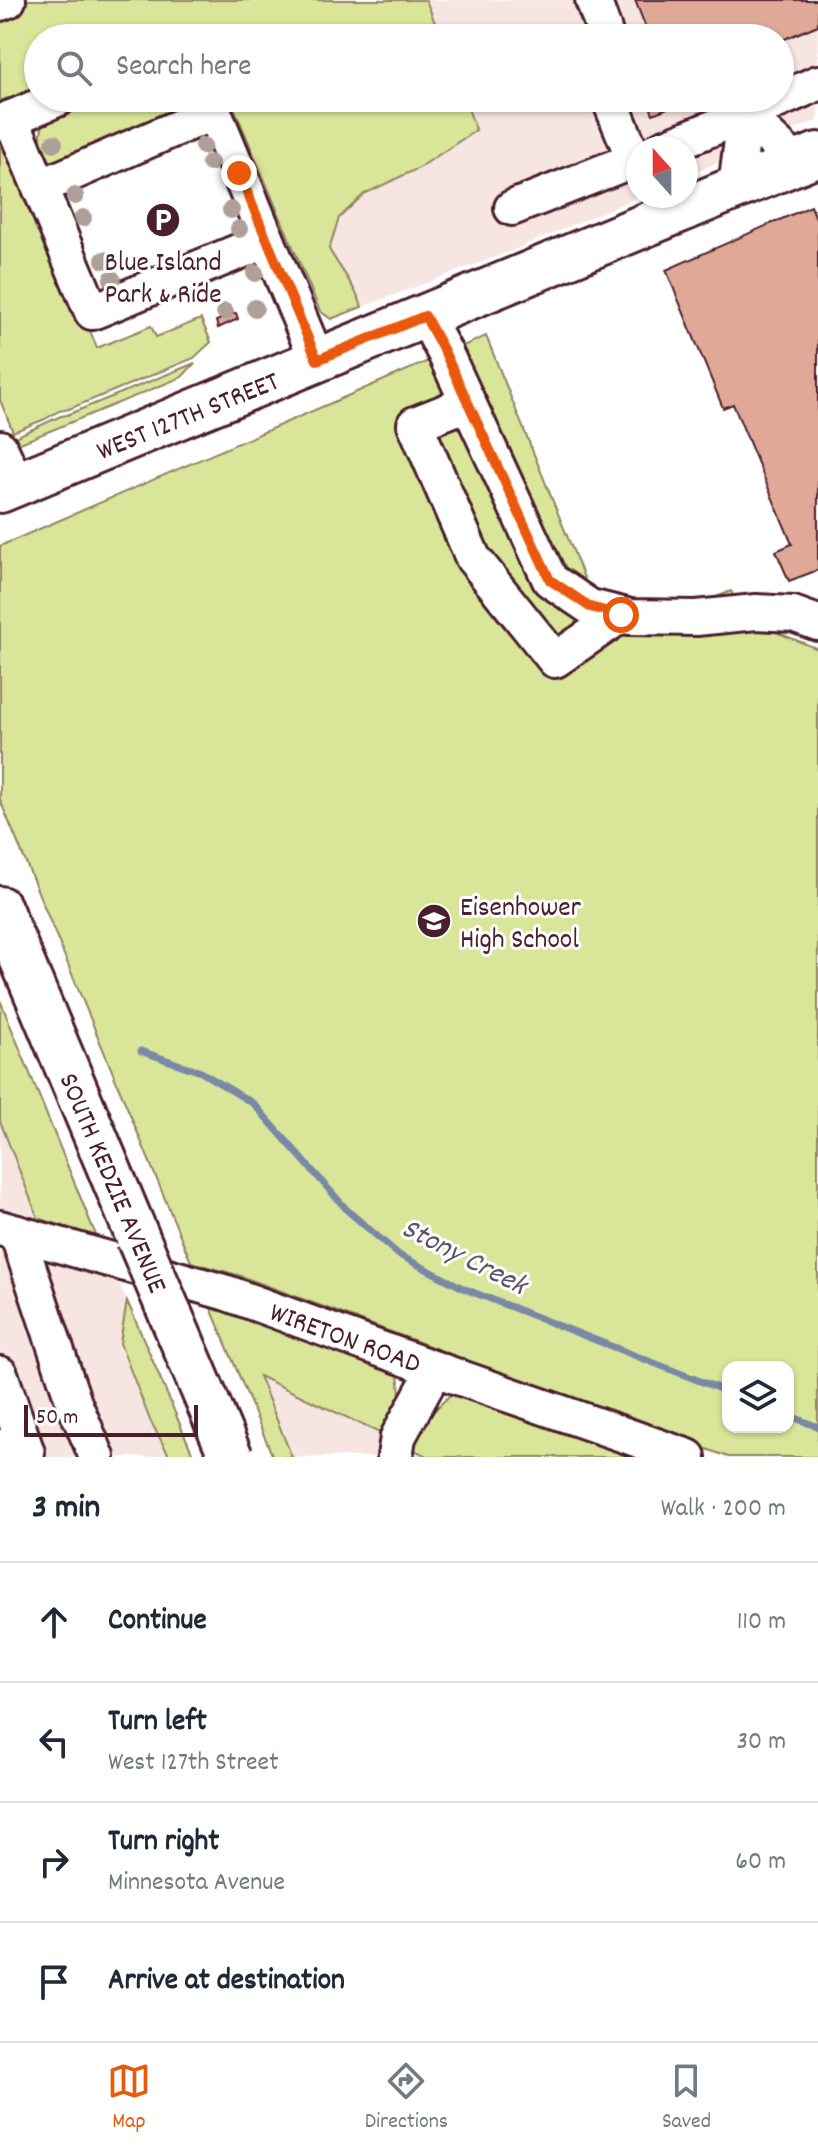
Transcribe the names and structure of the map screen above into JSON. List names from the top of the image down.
{
  "streets": {
    "main road": ["WEST 127TH STREET", "SOUTH KEDZIE AVENUE"],
    "street": ["WIRETON ROAD"]
  },
  "water": ["Stony Creek"],
  "places": {
    "parking": ["Blue Island Park & Ride"],
    "school or university": ["Eisenhower High School"]
  },
  "scale_bar": "50 m",
  "north": "top",
  "page": {
    "search": "Search here",
    "scale": "50 m",
    "heading": ["3 min", "Walk · 200 m"],
    "list": [
      ["Continue", "110 m"],
      ["Turn left", "West 127th Street", "30 m"],
      ["Turn right", "Minnesota Avenue", "60 m"],
      "Arrive at destination"
    ],
    "nav": ["Map", "Directions", "Saved"]
  }
}
